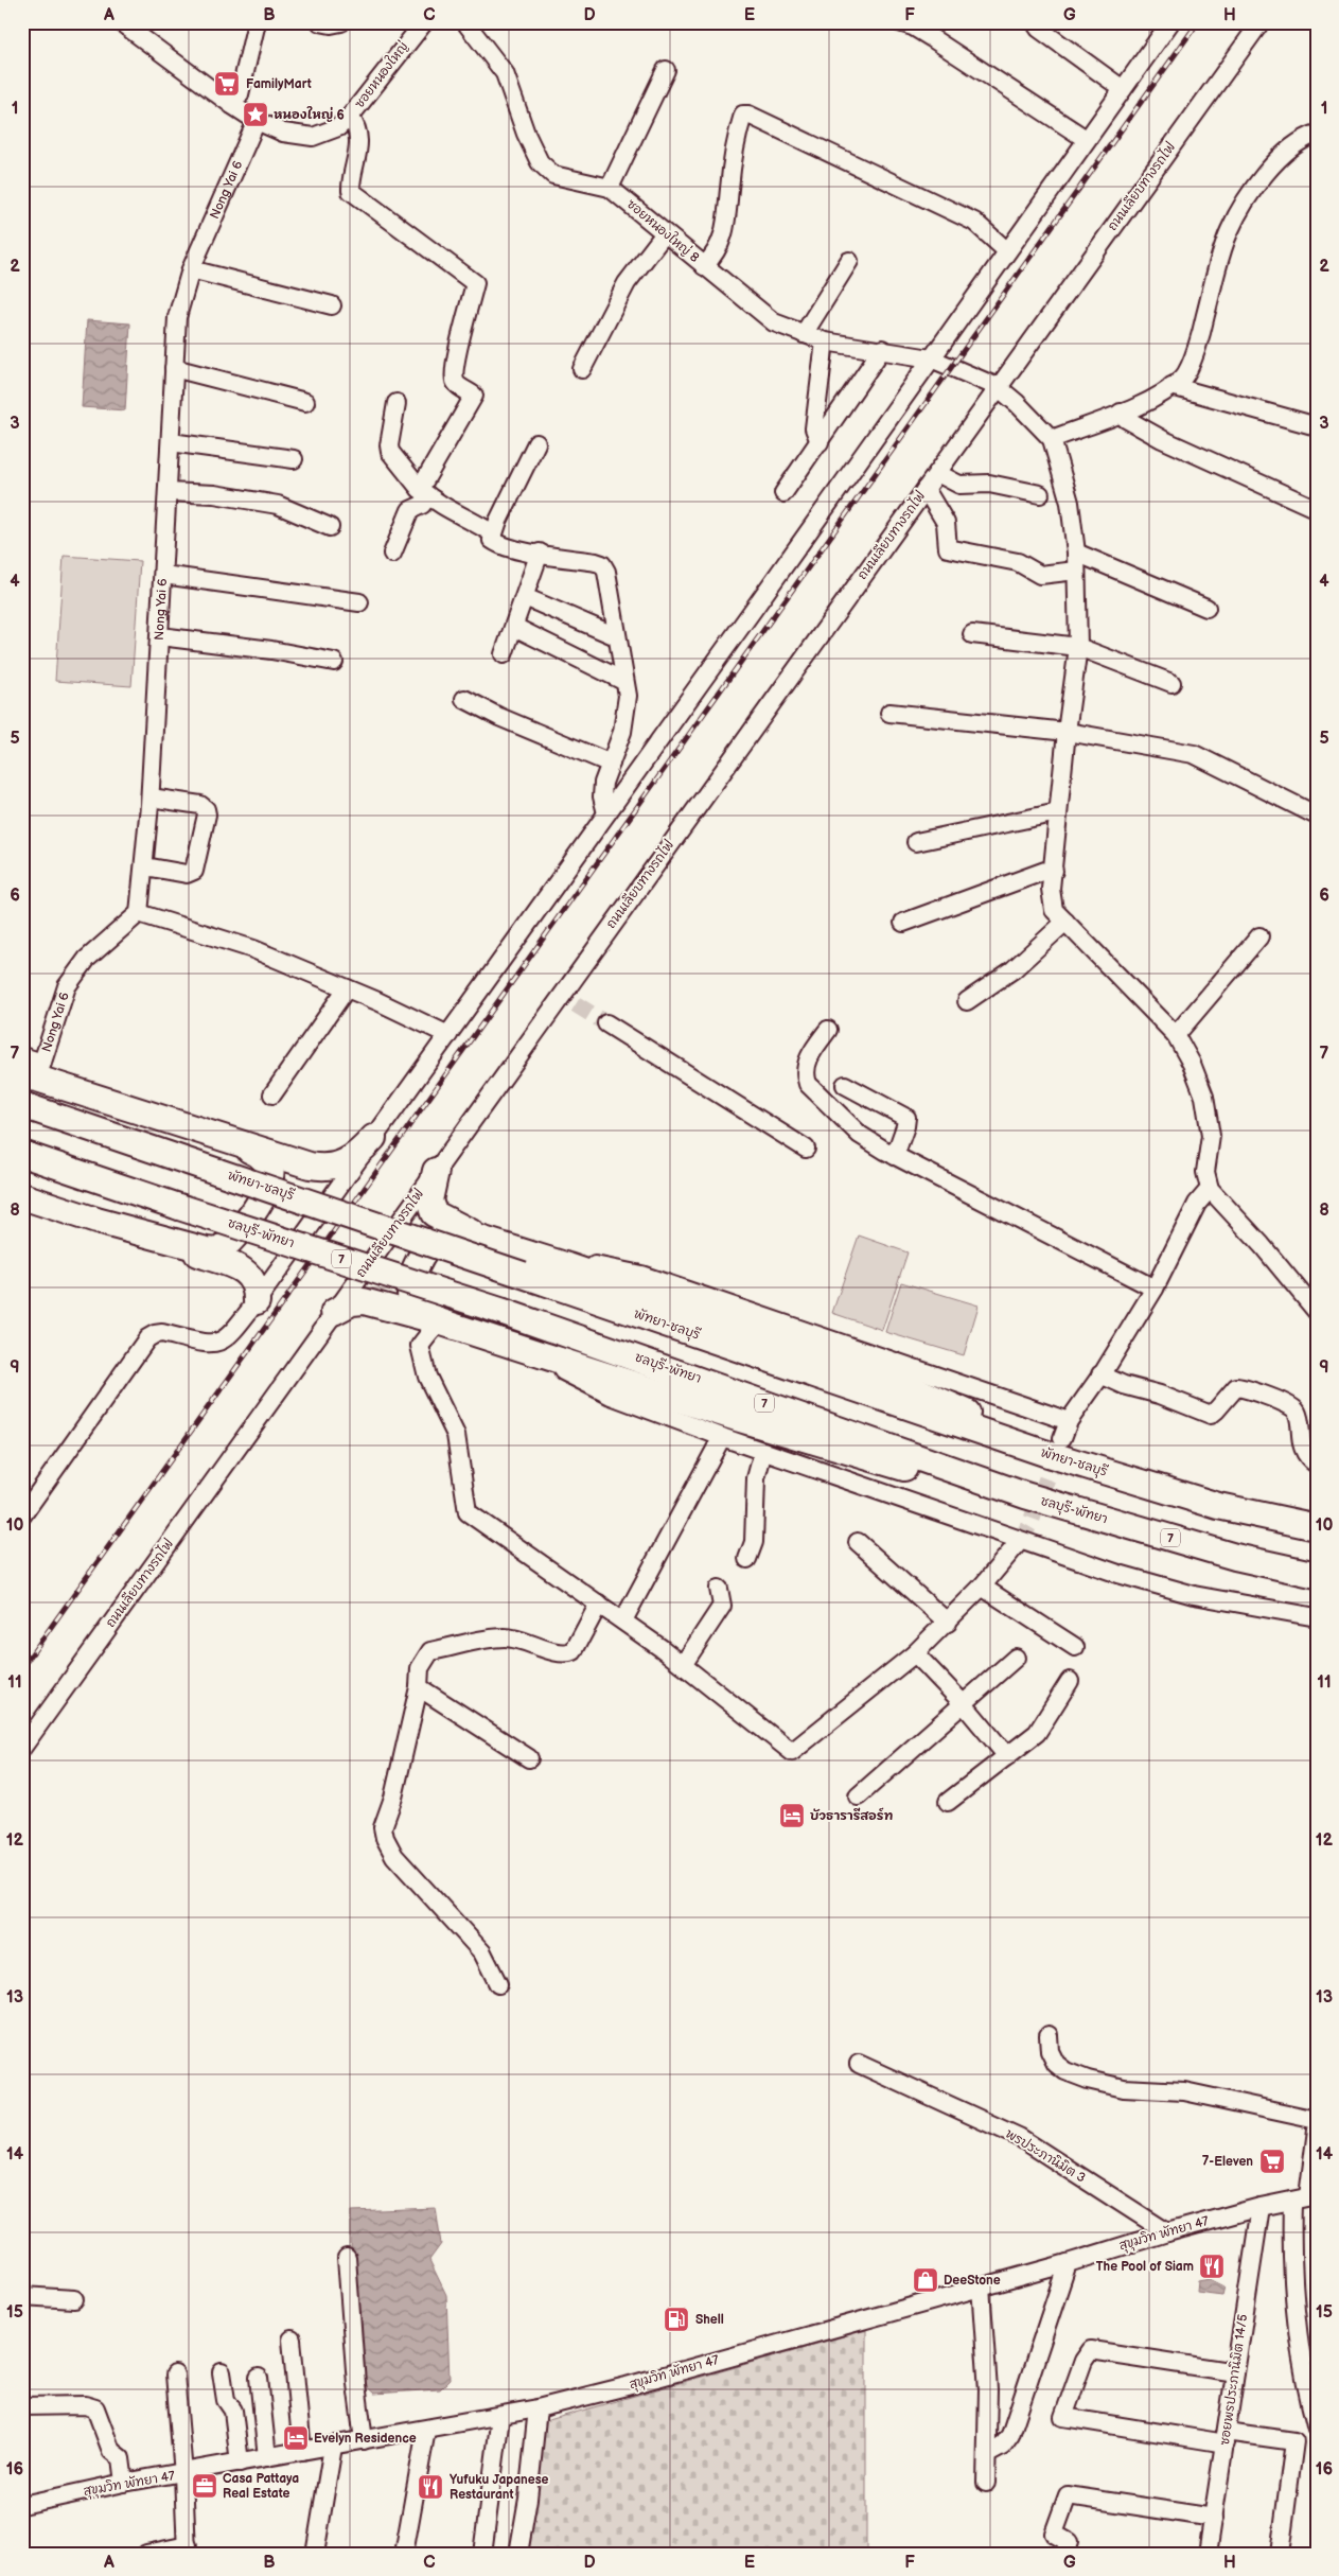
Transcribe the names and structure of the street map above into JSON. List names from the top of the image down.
{
  "streets": {
    "highway": ["พัทยา-ชลบุรี", "ชลบุรี-พัทยา", "7"],
    "street": [
      "ซอยหนองใหญ่",
      "ถนนเลียบทางรถไฟ",
      "Nong Yai 6",
      "ซอยหนองใหญ่ 8",
      "พรประภานิมิต 3",
      "สุขุมวิท พัทยา 47",
      "ซอยพรประภานิมิต 14/5"
    ]
  },
  "crossings": [
    ["ซอยหนองใหญ่", "Nong Yai 6"],
    ["ถนนเลียบทางรถไฟ", "ซอยหนองใหญ่ 8"],
    ["พรประภานิมิต 3", "สุขุมวิท พัทยา 47"],
    ["สุขุมวิท พัทยา 47", "ซอยพรประภานิมิต 14/5"]
  ],
  "places": {
    "supermarket": ["FamilyMart", "7-Eleven"],
    "place": ["หนองใหญ่ 6"],
    "hotel": ["บัวธารารีสอร์ท", "Evelyn Residence"],
    "restaurant": ["The Pool of Siam", "Yufuku Japanese Restaurant"],
    "shop": ["DeeStone"],
    "fuel station": ["Shell"],
    "office": ["Casa Pattaya Real Estate"]
  },
  "grid": {
    "columns": [
      "A",
      "B",
      "C",
      "D",
      "E",
      "F",
      "G",
      "H"
    ],
    "rows": [
      "1",
      "2",
      "3",
      "4",
      "5",
      "6",
      "7",
      "8",
      "9",
      "10",
      "11",
      "12",
      "13",
      "14",
      "15",
      "16"
    ]
  }
}
